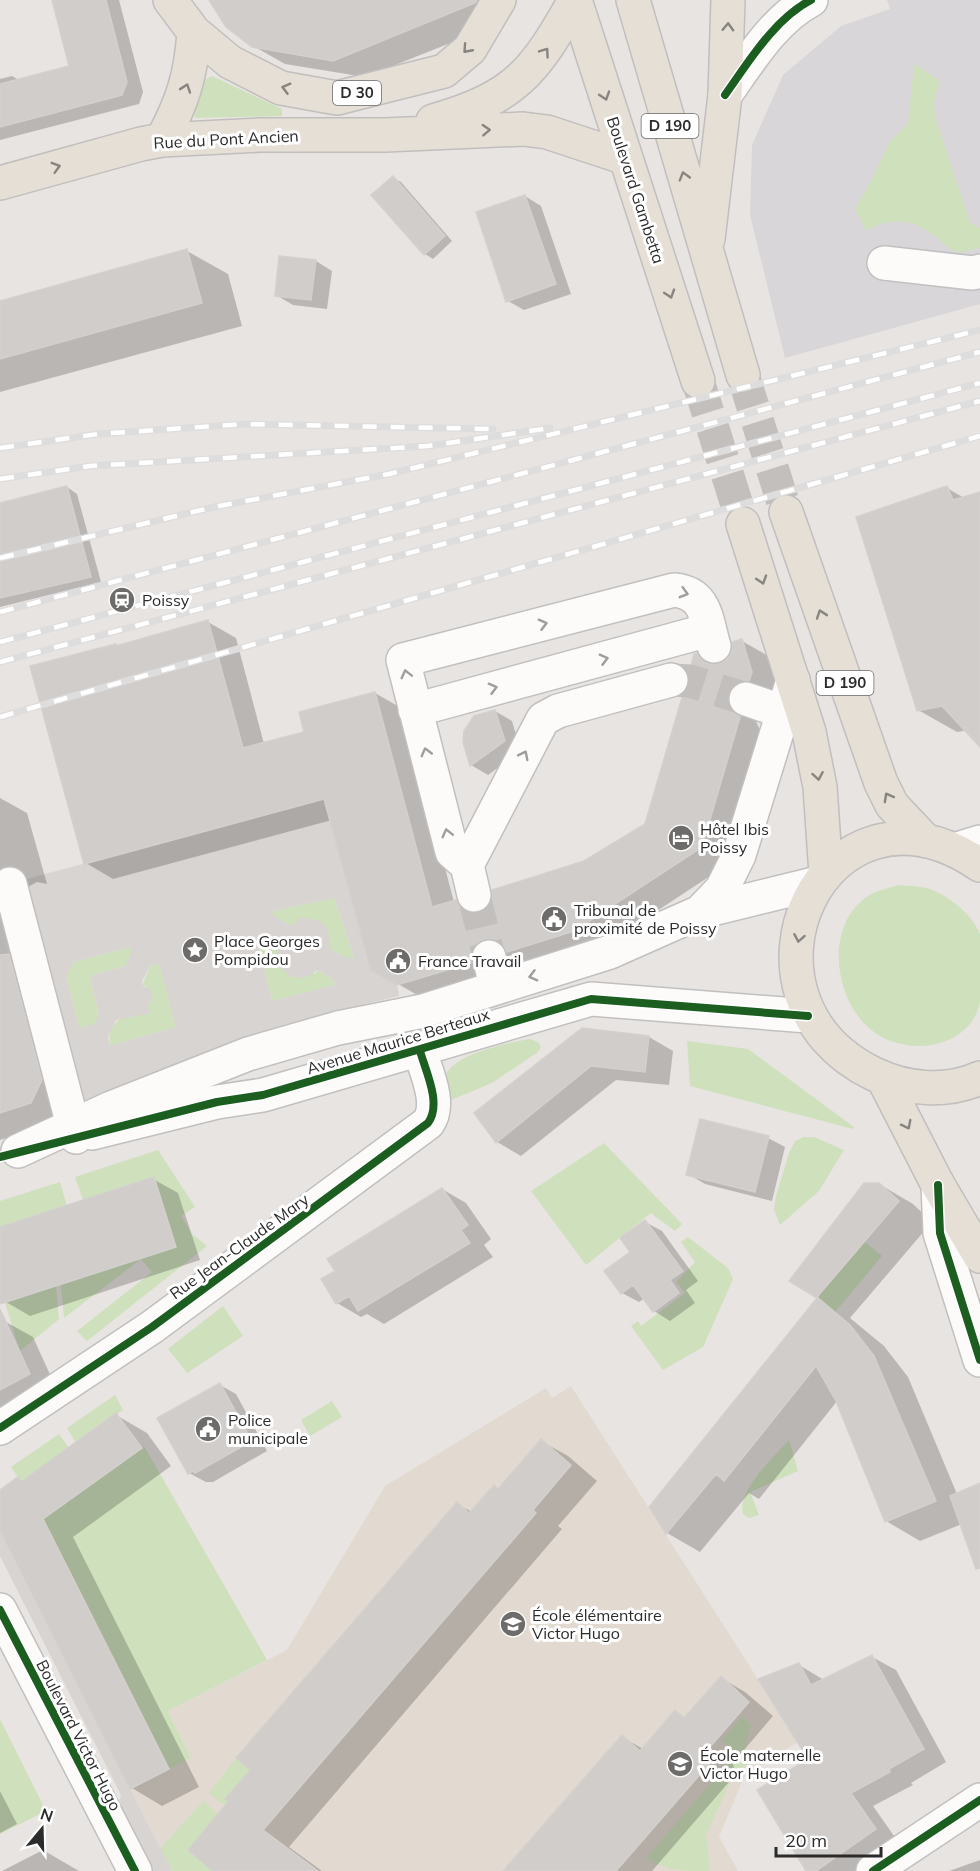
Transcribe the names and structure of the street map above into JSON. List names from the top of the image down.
{
  "streets": {
    "main road": [
      "D 30",
      "D 190",
      "Rue du Pont Ancien",
      "Boulevard Gambetta"
    ],
    "street": ["Avenue Maurice Berteaux", "Rue Jean-Claude Mary", "Boulevard Victor Hugo"]
  },
  "crossings": [
    ["Rue du Pont Ancien", "Boulevard Gambetta"],
    ["Avenue Maurice Berteaux", "Rue Jean-Claude Mary"]
  ],
  "one_way": ["Rue du Pont Ancien"],
  "places": {
    "station": ["Poissy"],
    "hotel": ["Hôtel Ibis Poissy"],
    "public building": ["Tribunal de proximité de Poissy", "France Travail", "Police municipale"],
    "place": ["Place Georges Pompidou"],
    "school or university": ["École élémentaire Victor Hugo", "École maternelle Victor Hugo"]
  },
  "scale_bar": "20 m",
  "north": "top"
}
